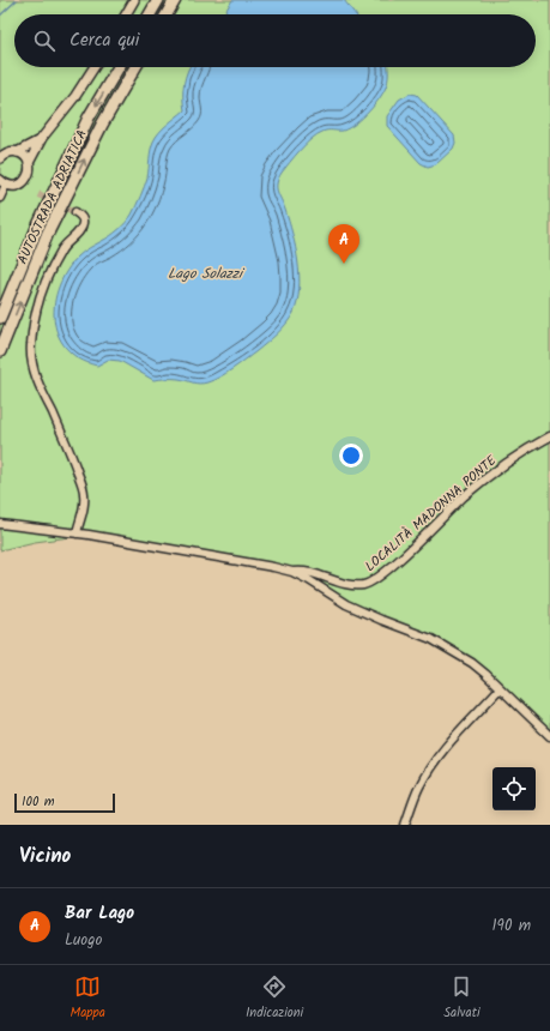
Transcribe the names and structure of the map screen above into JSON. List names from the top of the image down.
{
  "streets": {
    "highway": ["AUTOSTRADA ADRIATICA"],
    "street": ["LOCALITÀ MADONNA PONTE"]
  },
  "water": ["Lago Solazzi"],
  "scale_bar": "100 m",
  "page": {
    "search": "Cerca qui",
    "pins": "A",
    "scale": "100 m",
    "heading": "Vicino",
    "list": [
      {
        "mark": "A",
        "name": "Bar Lago",
        "note": "Luogo",
        "value": "190 m"
      }
    ],
    "nav": ["Mappa", "Indicazioni", "Salvati"]
  }
}
